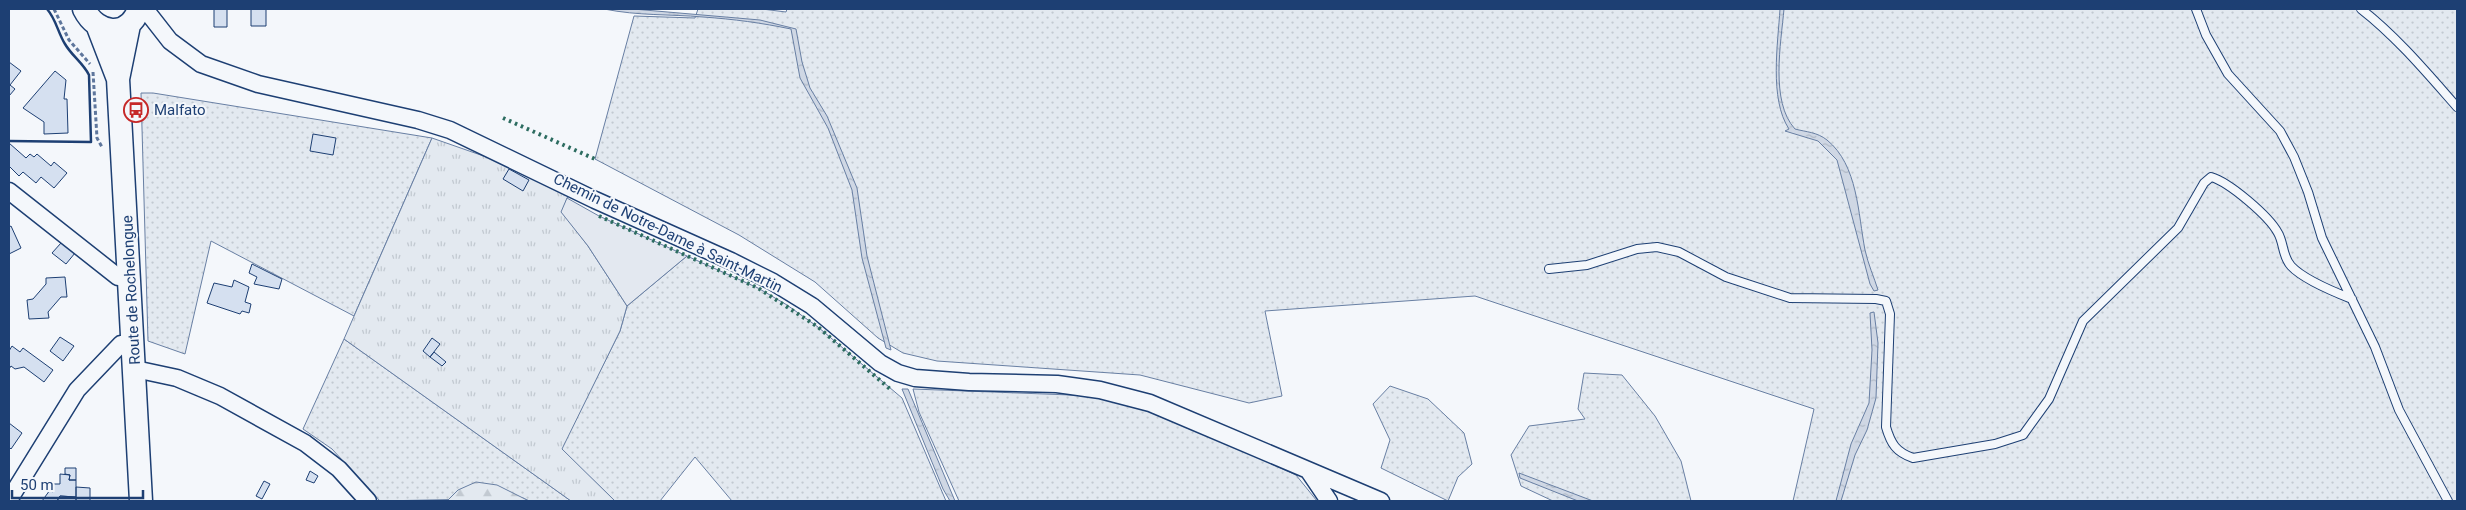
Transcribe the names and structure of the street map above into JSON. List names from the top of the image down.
{
  "streets": {
    "main road": ["Route de Rochelongue"],
    "street": ["Chemin de Notre-Dame à Saint-Martin"]
  },
  "crossings": [
    ["Chemin de Notre-Dame à Saint-Martin", "Route de Rochelongue"]
  ],
  "places": {
    "bus stop": ["Malfato"]
  },
  "scale_bar": "50 m"
}
